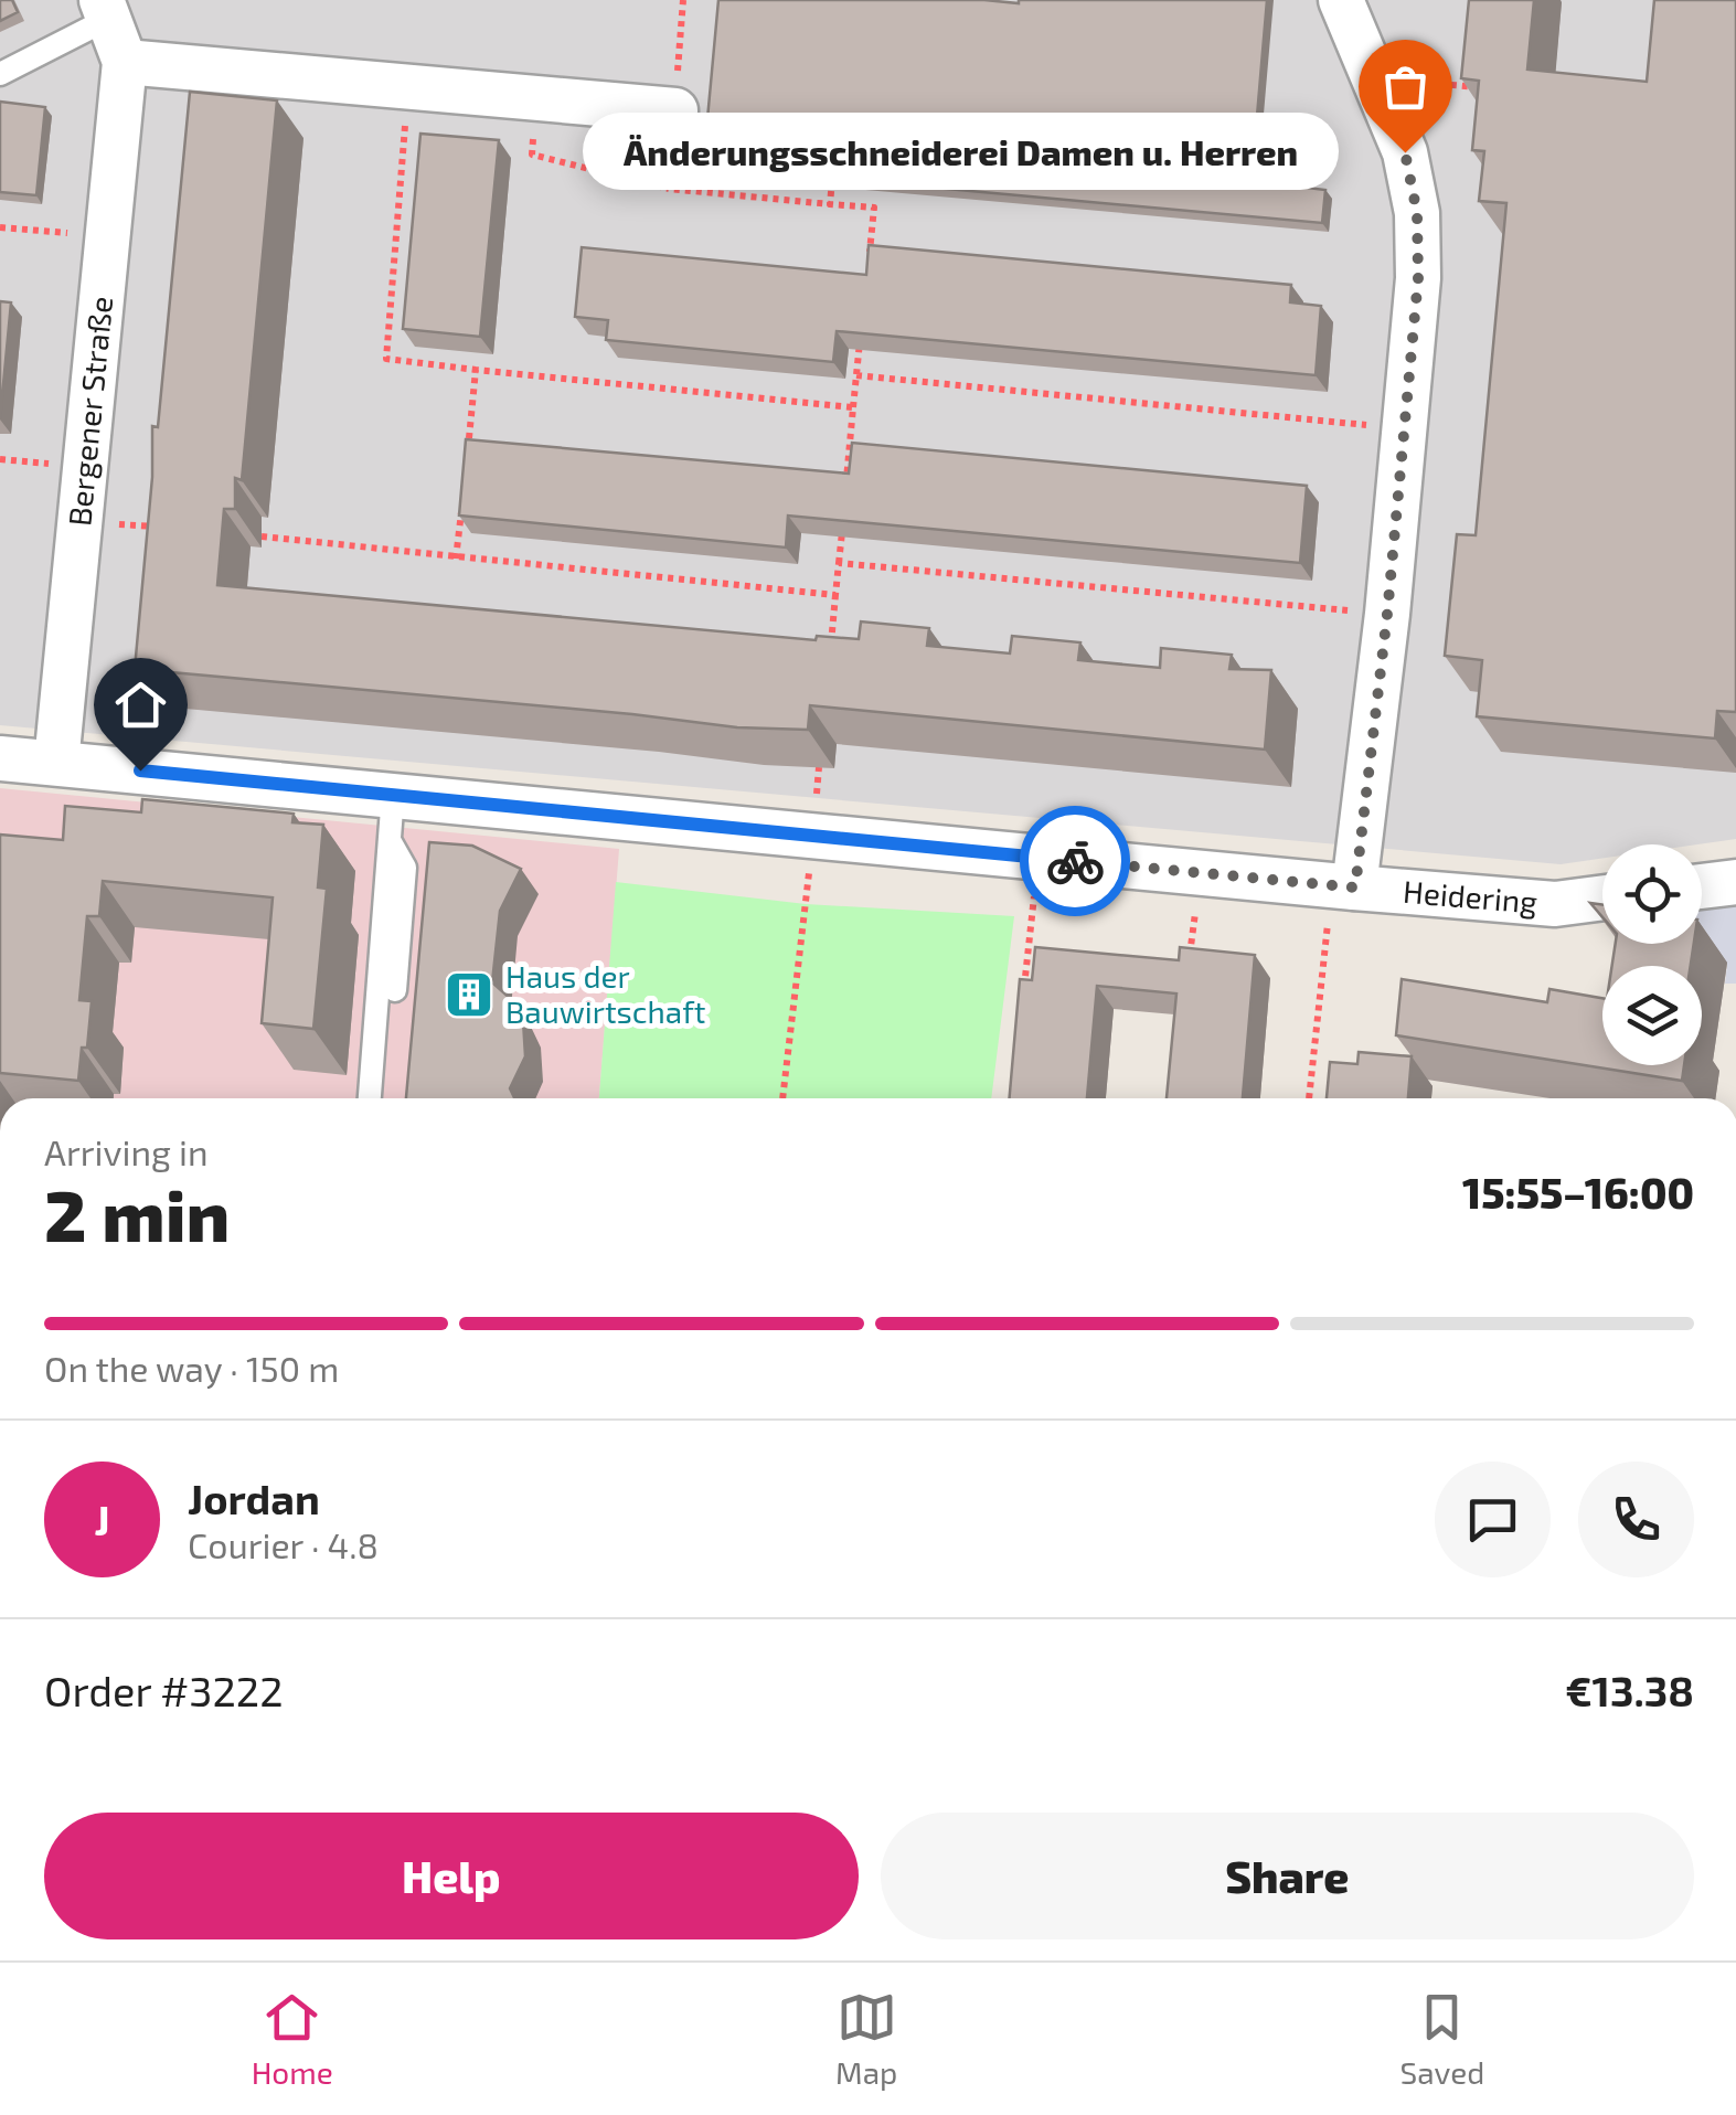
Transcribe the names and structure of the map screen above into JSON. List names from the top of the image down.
{
  "streets": {
    "street": ["Bergener Straße", "Heidering"]
  },
  "crossings": [
    ["Bergener Straße", "Heidering"]
  ],
  "places": {
    "other": ["Änderungsschneiderei Damen u. Herren"],
    "building": ["Haus der Bauwirtschaft"]
  },
  "page": {
    "bubble": "Änderungsschneiderei Damen u. Herren",
    "heading": ["2 min", "Arriving in", "15:55–16:00"],
    "panel": [
      "Jordan",
      "Courier · 4.8",
      "Order #3222",
      "€13.38"
    ],
    "bar": "On the way · 150 m",
    "round": "J",
    "buttons": ["Help", "Share"],
    "tabs": ["Home", "Map", "Saved"]
  }
}
